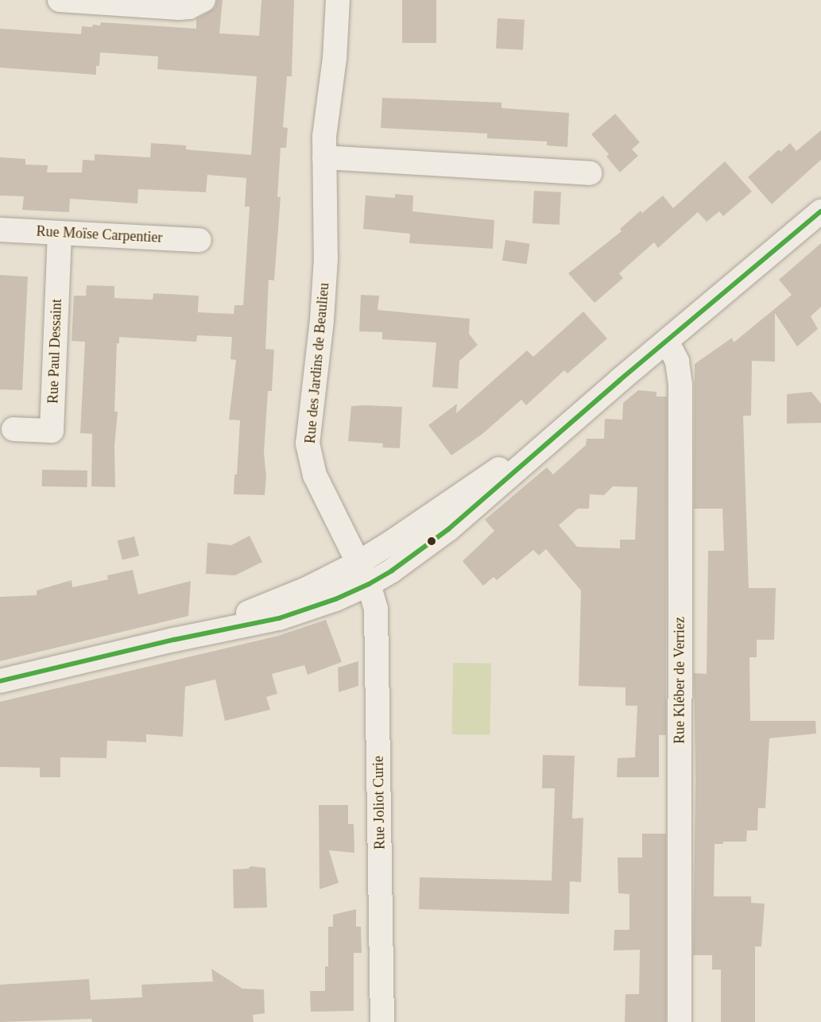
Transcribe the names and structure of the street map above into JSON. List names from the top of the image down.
{
  "streets": {
    "street": [
      "Rue Moïse Carpentier",
      "Rue Paul Dessaint",
      "Rue des Jardins de Beaulieu",
      "Rue Kléber de Verriez",
      "Rue Joliot Curie"
    ]
  },
  "crossings": [
    ["Rue Moïse Carpentier", "Rue Paul Dessaint"],
    ["Rue des Jardins de Beaulieu", "Rue Joliot Curie"]
  ]
}
